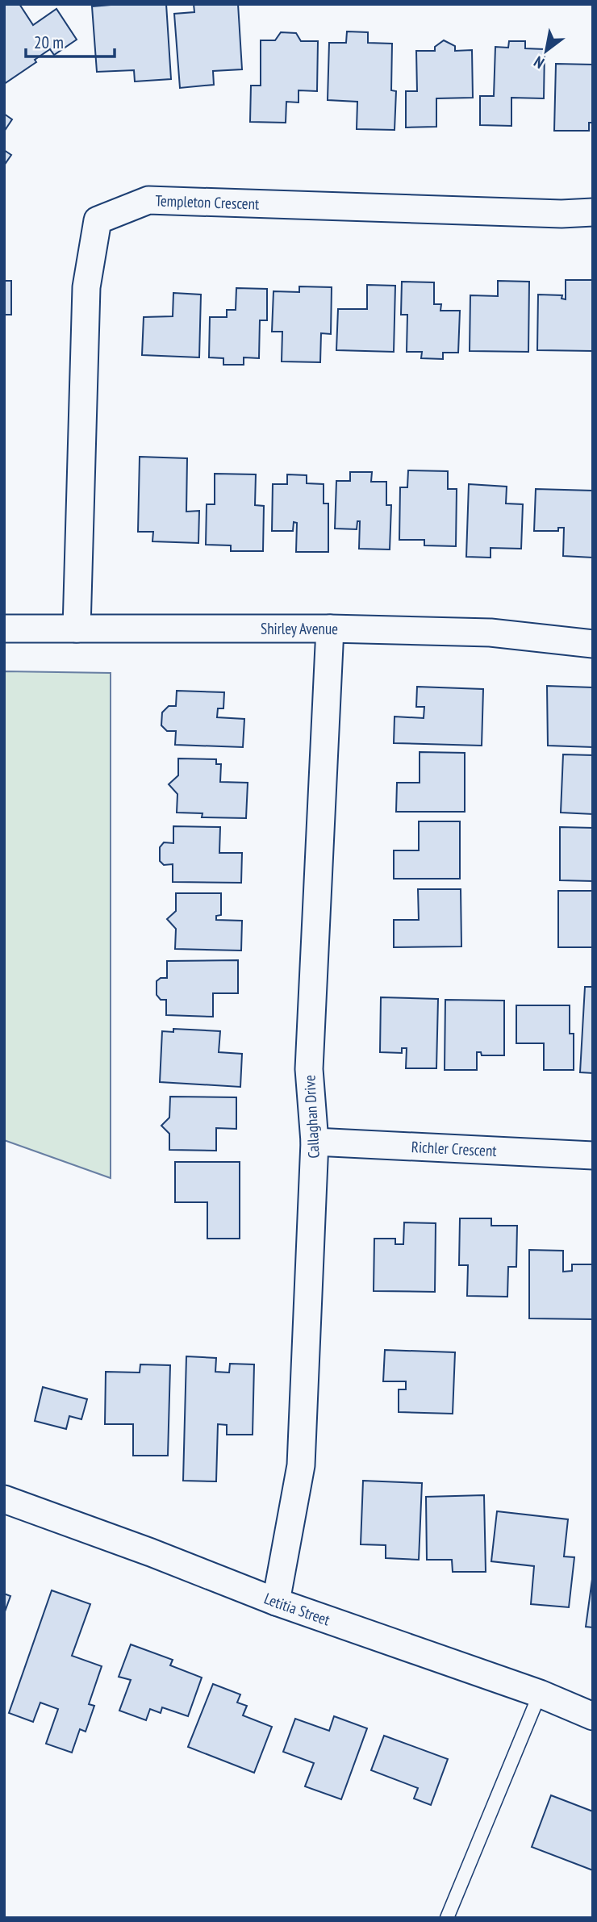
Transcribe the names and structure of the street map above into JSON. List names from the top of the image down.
{
  "streets": {
    "street": [
      "Templeton Crescent",
      "Shirley Avenue",
      "Callaghan Drive",
      "Richler Crescent",
      "Letitia Street"
    ]
  },
  "crossings": [
    ["Templeton Crescent", "Shirley Avenue"],
    ["Shirley Avenue", "Callaghan Drive"],
    ["Callaghan Drive", "Richler Crescent"],
    ["Callaghan Drive", "Letitia Street"]
  ],
  "scale_bar": "20 m",
  "north": "bottom left"
}
